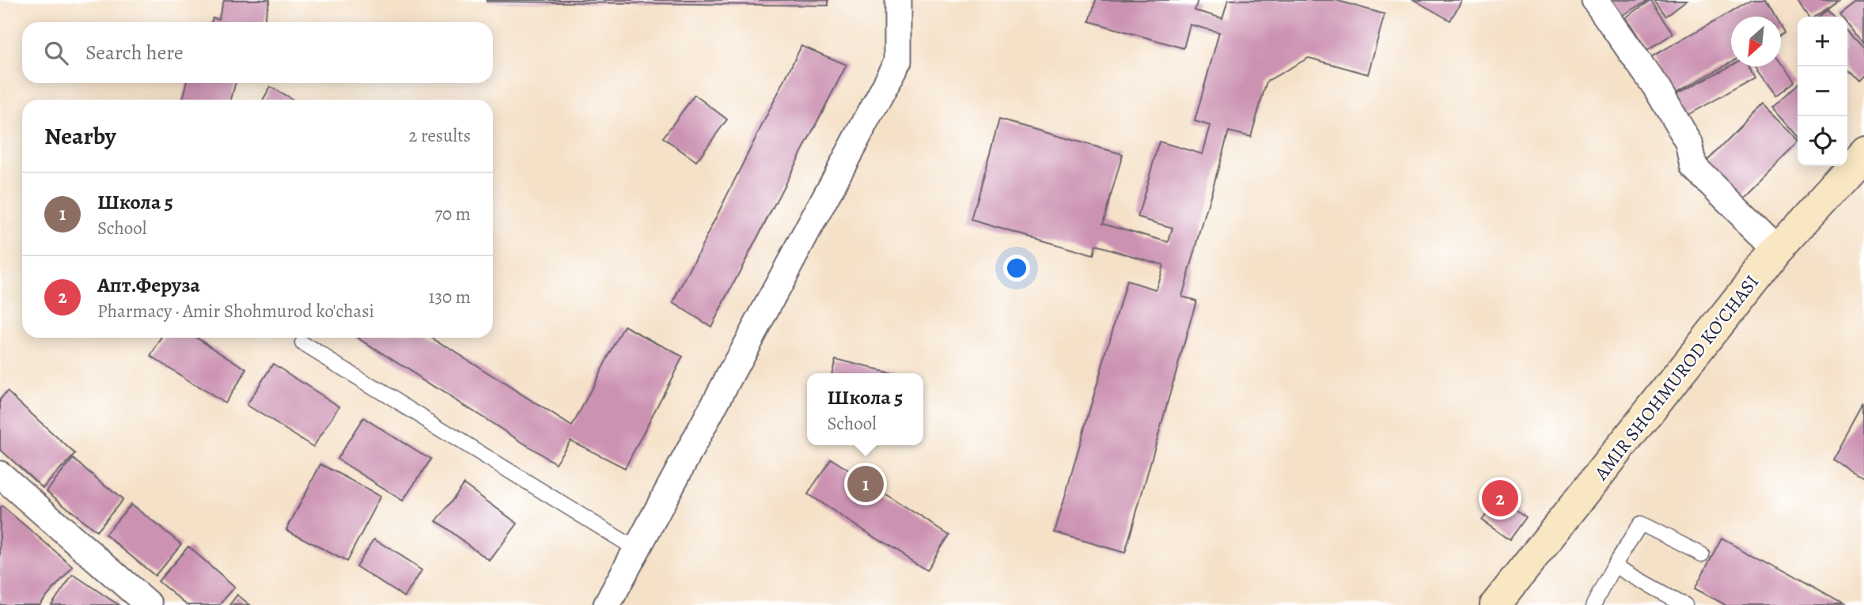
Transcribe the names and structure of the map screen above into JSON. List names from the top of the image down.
{
  "streets": {
    "street": ["AMIR SHOHMUROD KO'CHASI"]
  },
  "north": "bottom left",
  "page": {
    "map_buttons": ["+", "−"],
    "search": "Search here",
    "heading": ["Nearby", "2 results"],
    "list": [
      {
        "mark": "1",
        "name": "Школа 5",
        "note": "School",
        "value": "70 m"
      },
      {
        "mark": "2",
        "name": "Апт.Феруза",
        "note": "Pharmacy · Amir Shohmurod ko'chasi",
        "value": "130 m"
      }
    ],
    "popup": ["Школа 5", "School"],
    "pins": ["1", "2"]
  }
}
